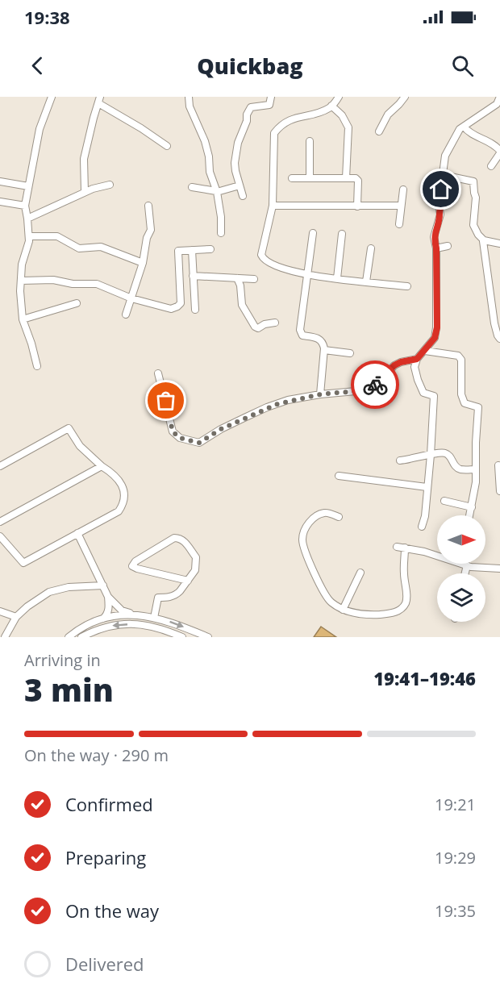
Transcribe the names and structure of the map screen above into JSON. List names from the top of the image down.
{
  "north": "right",
  "page": {
    "status": "19:38",
    "header": "Quickbag",
    "heading": ["3 min", "Arriving in", "19:41–19:46"],
    "bar": "On the way · 290 m",
    "list": [
      ["Confirmed", "19:21"],
      ["Preparing", "19:29"],
      ["On the way", "19:35"],
      "Delivered"
    ]
  }
}
